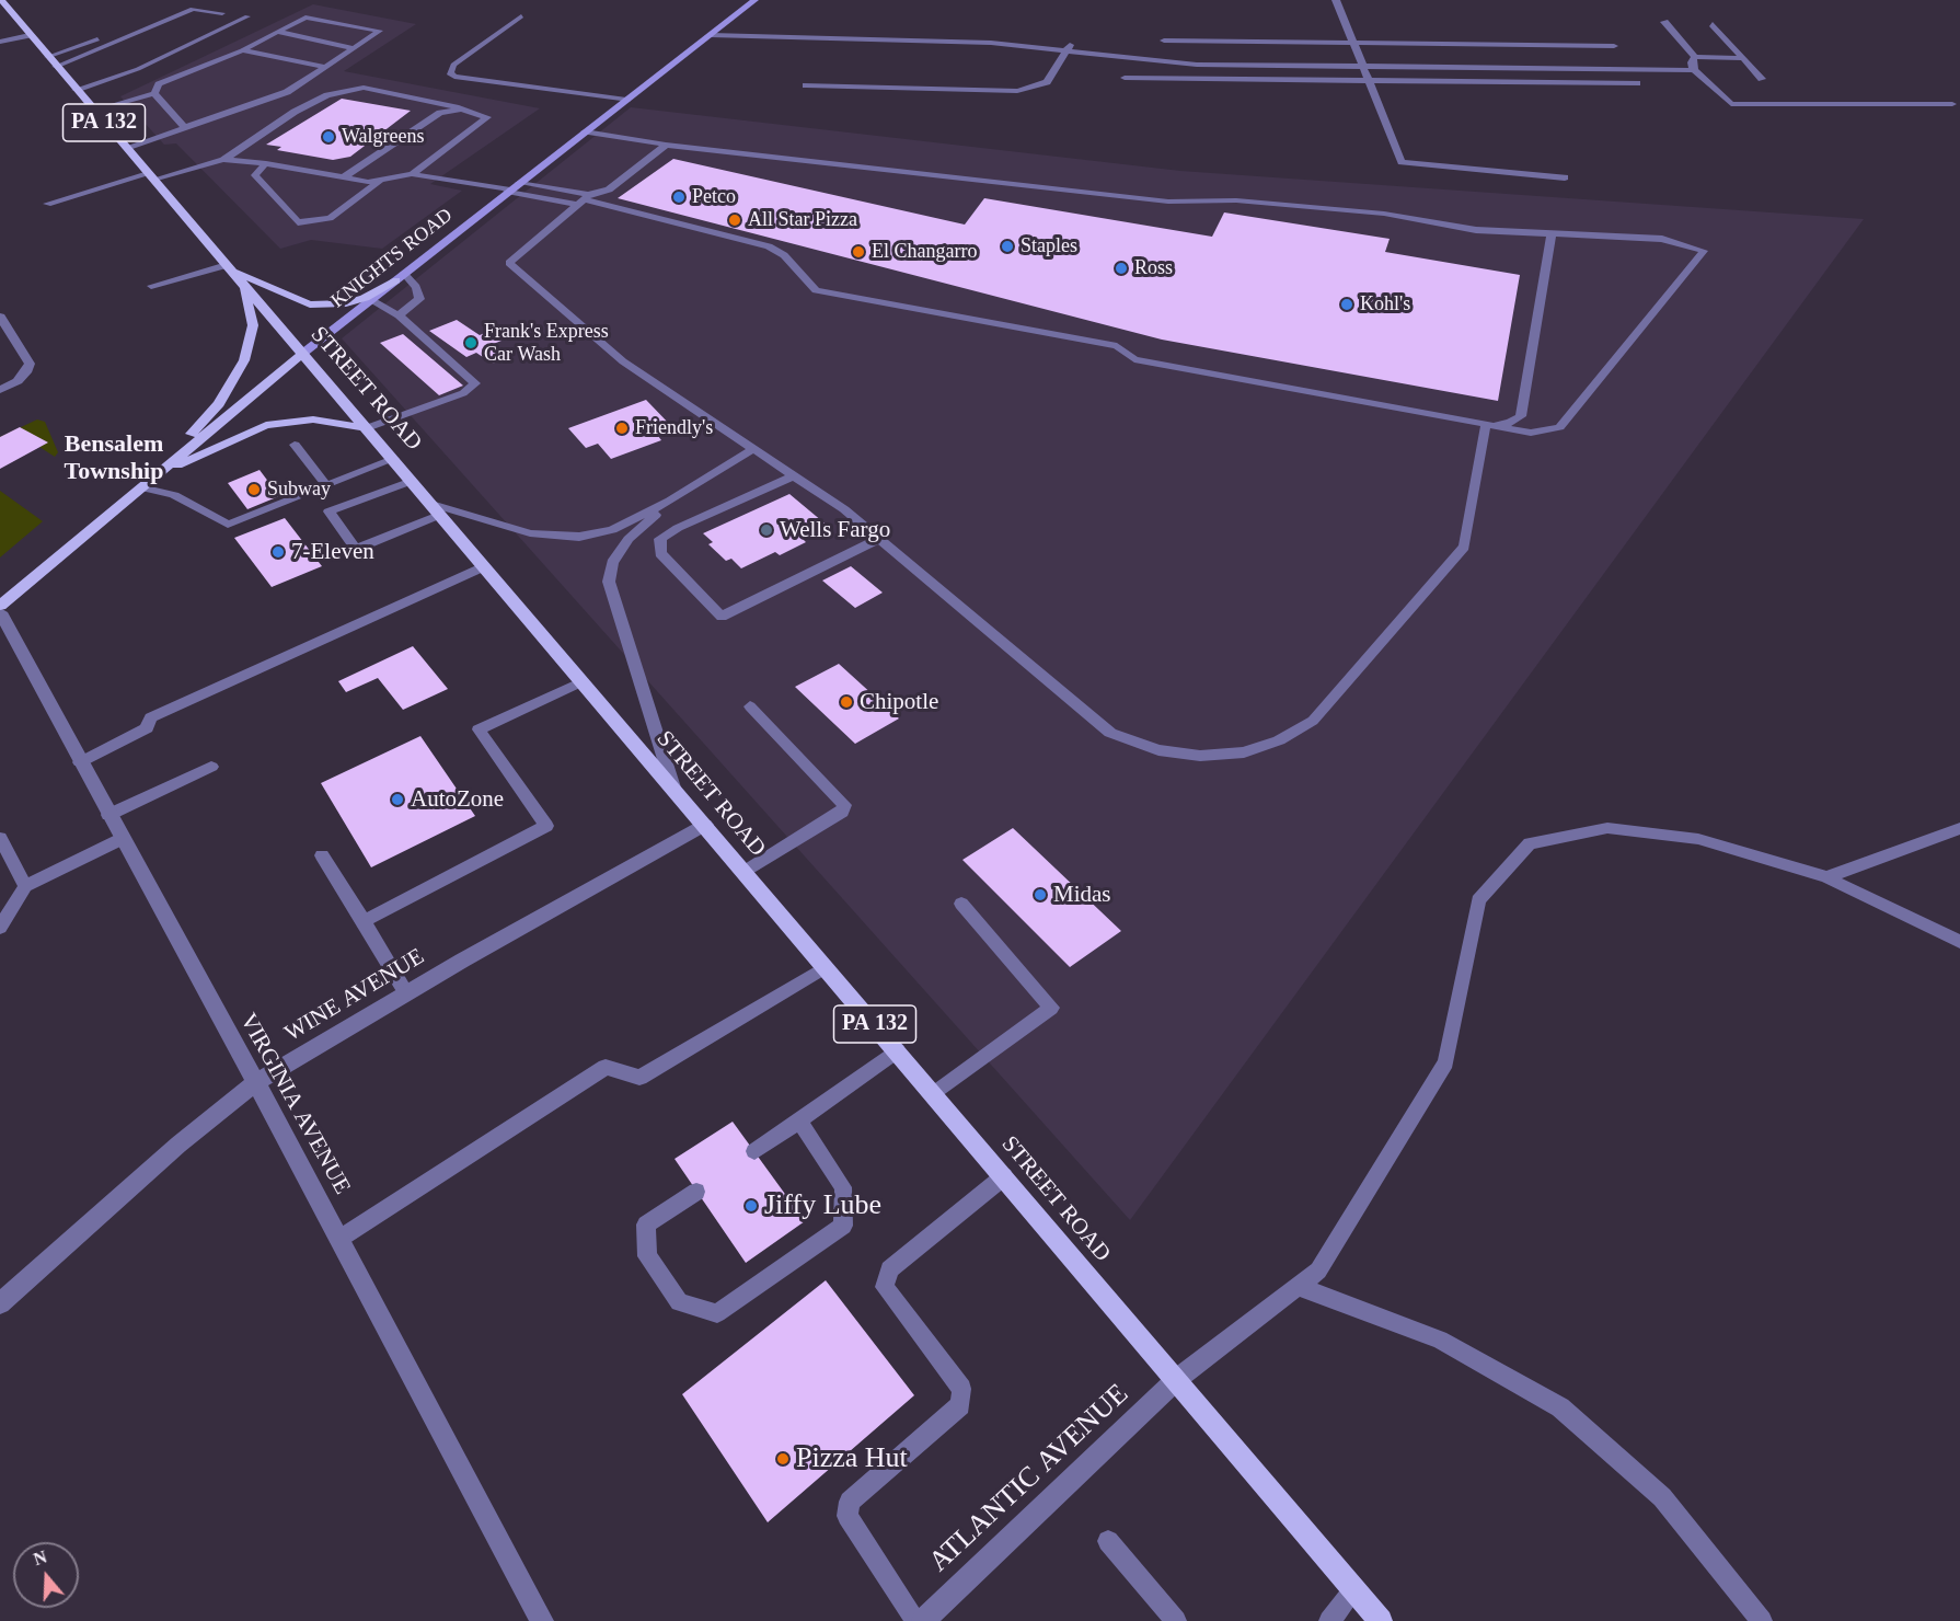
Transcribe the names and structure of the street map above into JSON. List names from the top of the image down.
{
  "streets": {
    "main road": ["PA 132", "KNIGHTS ROAD", "STREET ROAD"],
    "street": ["WINE AVENUE", "VIRGINIA AVENUE", "ATLANTIC AVENUE"]
  },
  "crossings": [
    ["KNIGHTS ROAD", "STREET ROAD"],
    ["STREET ROAD", "WINE AVENUE"],
    ["STREET ROAD", "ATLANTIC AVENUE"],
    ["WINE AVENUE", "VIRGINIA AVENUE"]
  ],
  "districts": ["Bensalem Township"],
  "places": [
    "Walgreens",
    "Petco",
    "All Star Pizza",
    "Staples",
    "El Changarro",
    "Ross",
    "Kohl's",
    "Frank's Express Car Wash",
    "Friendly's",
    "Subway",
    "Wells Fargo",
    "7-Eleven",
    "Chipotle",
    "AutoZone",
    "Midas",
    "Jiffy Lube",
    "Pizza Hut"
  ],
  "north": "top"
}
